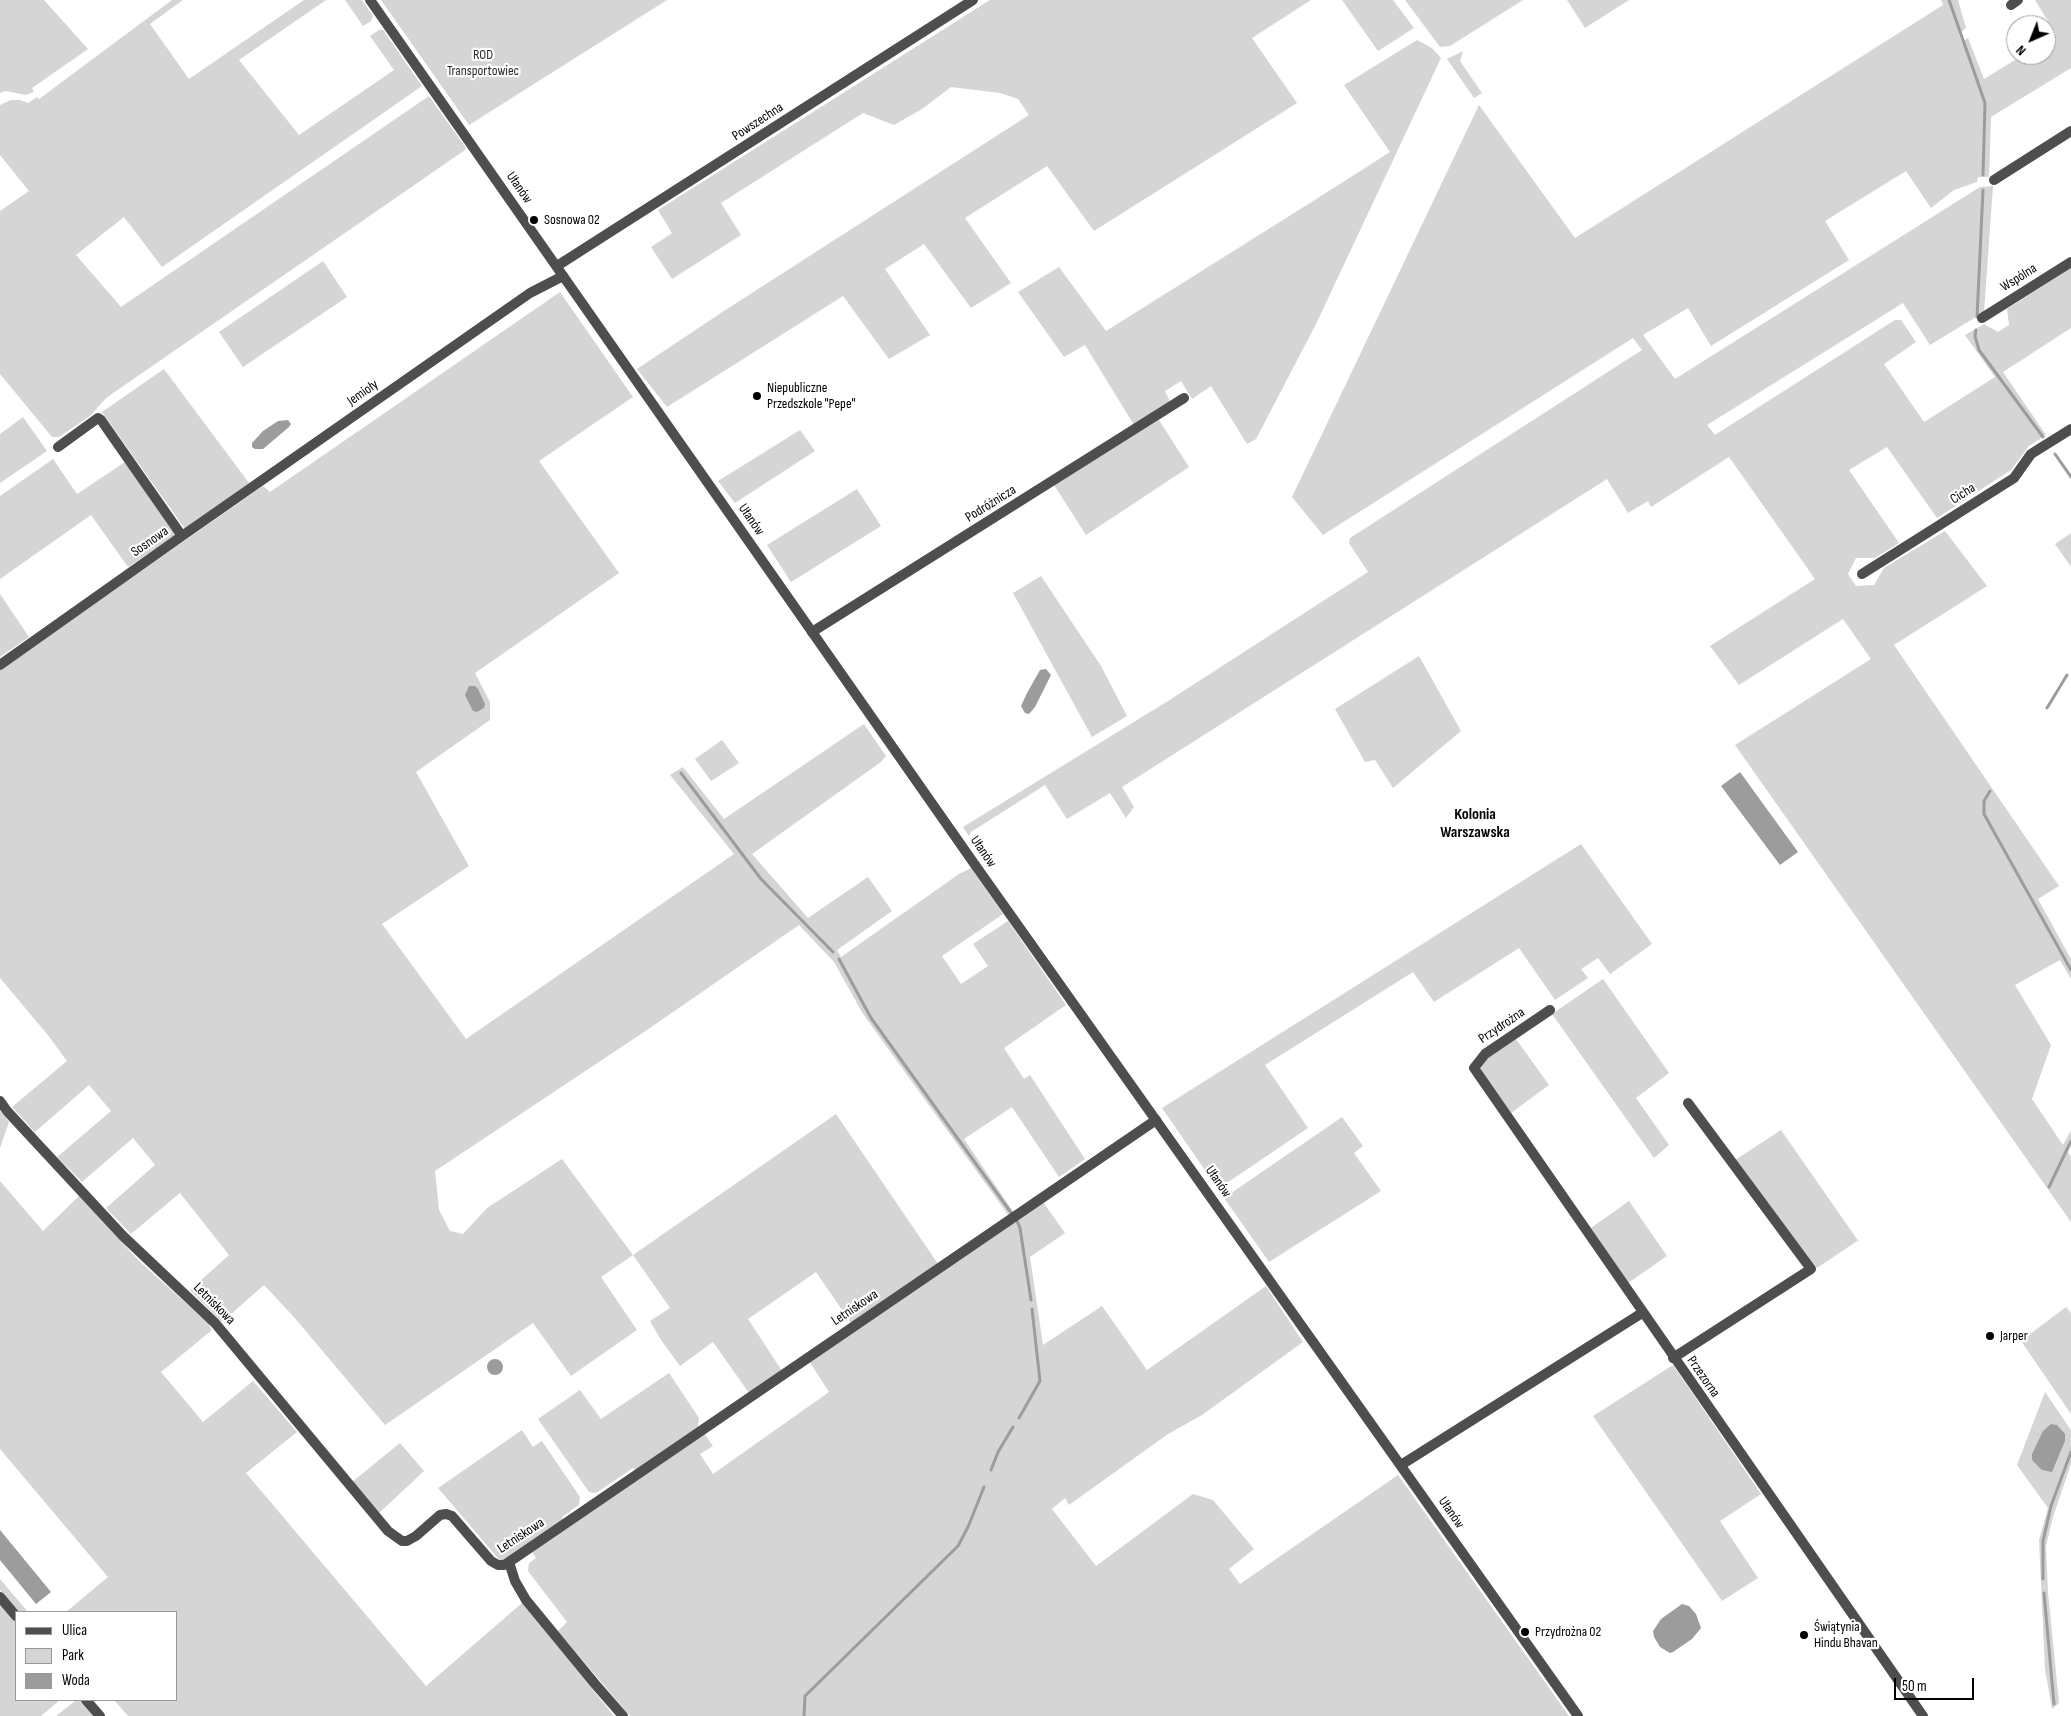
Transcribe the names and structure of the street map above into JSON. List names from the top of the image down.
{
  "streets": {
    "street": [
      "Powszechna",
      "Ułanów",
      "Wspólna",
      "Jemioły",
      "Cicha",
      "Podróżnicza",
      "Sosnowa",
      "Przydrożna",
      "Letniskowa",
      "Przezorna"
    ]
  },
  "crossings": [
    ["Powszechna", "Ułanów"],
    ["Ułanów", "Jemioły"],
    ["Ułanów", "Podróżnicza"],
    ["Ułanów", "Letniskowa"],
    ["Jemioły", "Sosnowa"]
  ],
  "districts": ["Kolonia Warszawska"],
  "parks": ["ROD Transportowiec"],
  "places": [
    "Sosnowa 02",
    "Niepubliczne Przedszkole \"Pepe\"",
    "Jarper",
    "Przydrożna 02",
    "Świątynia Hindu Bhavan"
  ],
  "legend": ["Ulica", "Park", "Woda"],
  "scale_bar": "50 m",
  "north": "bottom left"
}
